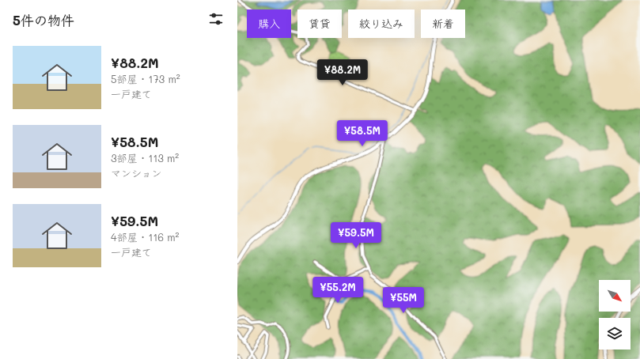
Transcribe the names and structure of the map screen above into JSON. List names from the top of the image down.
{
  "north": "bottom right",
  "page": {
    "heading": "5件の物件",
    "chip": [
      "購入",
      "賃貸",
      "絞り込み",
      "新着"
    ],
    "list": [
      {
        "name": "¥88.2M",
        "note": "5部屋 · 173 m² · 一戸建て"
      },
      {
        "name": "¥58.5M",
        "note": "3部屋 · 113 m² · マンション"
      },
      {
        "name": "¥59.5M",
        "note": "4部屋 · 116 m² · 一戸建て"
      }
    ],
    "price": [
      "¥88.2M",
      "¥58.5M",
      "¥59.5M",
      "¥55.2M",
      "¥55M"
    ]
  }
}
